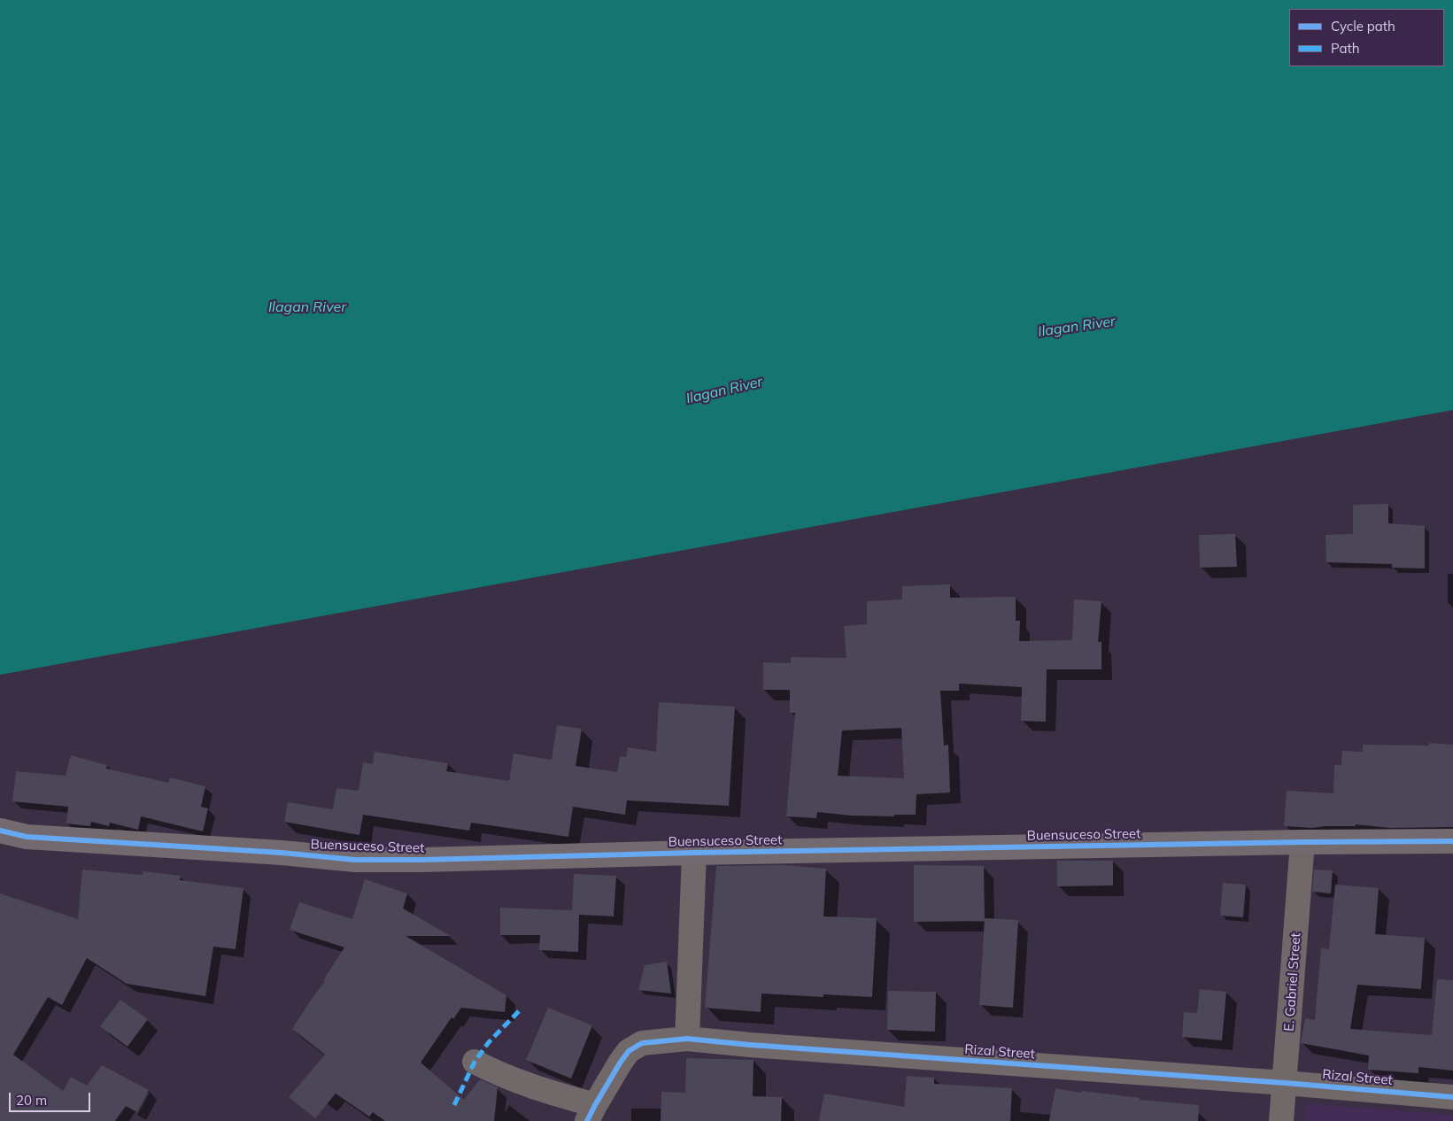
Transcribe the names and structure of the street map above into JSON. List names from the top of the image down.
{
  "streets": {
    "street": ["Buensuceso Street", "E. Gabriel Street", "Rizal Street"]
  },
  "crossings": [
    ["Buensuceso Street", "E. Gabriel Street"],
    ["E. Gabriel Street", "Rizal Street"]
  ],
  "water": ["Ilagan River"],
  "legend": ["Cycle path", "Path"],
  "scale_bar": "20 m"
}
